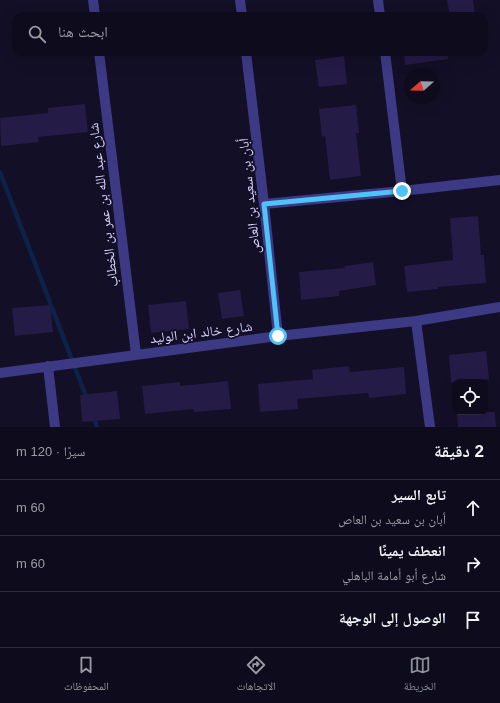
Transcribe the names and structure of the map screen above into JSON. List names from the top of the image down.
{
  "streets": {
    "street": ["أبان بن سعيد بن العاص", "شارع عبد الله بن عمر بن الخطاب", "شارع خالد ابن الوليد"]
  },
  "crossings": [
    ["أبان بن سعيد بن العاص", "شارع خالد ابن الوليد"],
    ["شارع عبد الله بن عمر بن الخطاب", "شارع خالد ابن الوليد"]
  ],
  "north": "left",
  "page": {
    "search": "ابحث هنا",
    "heading": ["2 دقيقة", "سيرًا · 120 m"],
    "list": [
      ["تابع السير", "أبان بن سعيد بن العاص", "60 m"],
      ["انعطف يمينًا", "شارع أبو أمامة الباهلي", "60 m"],
      "الوصول إلى الوجهة"
    ],
    "nav": ["الخريطة", "الاتجاهات", "المحفوظات"]
  }
}
